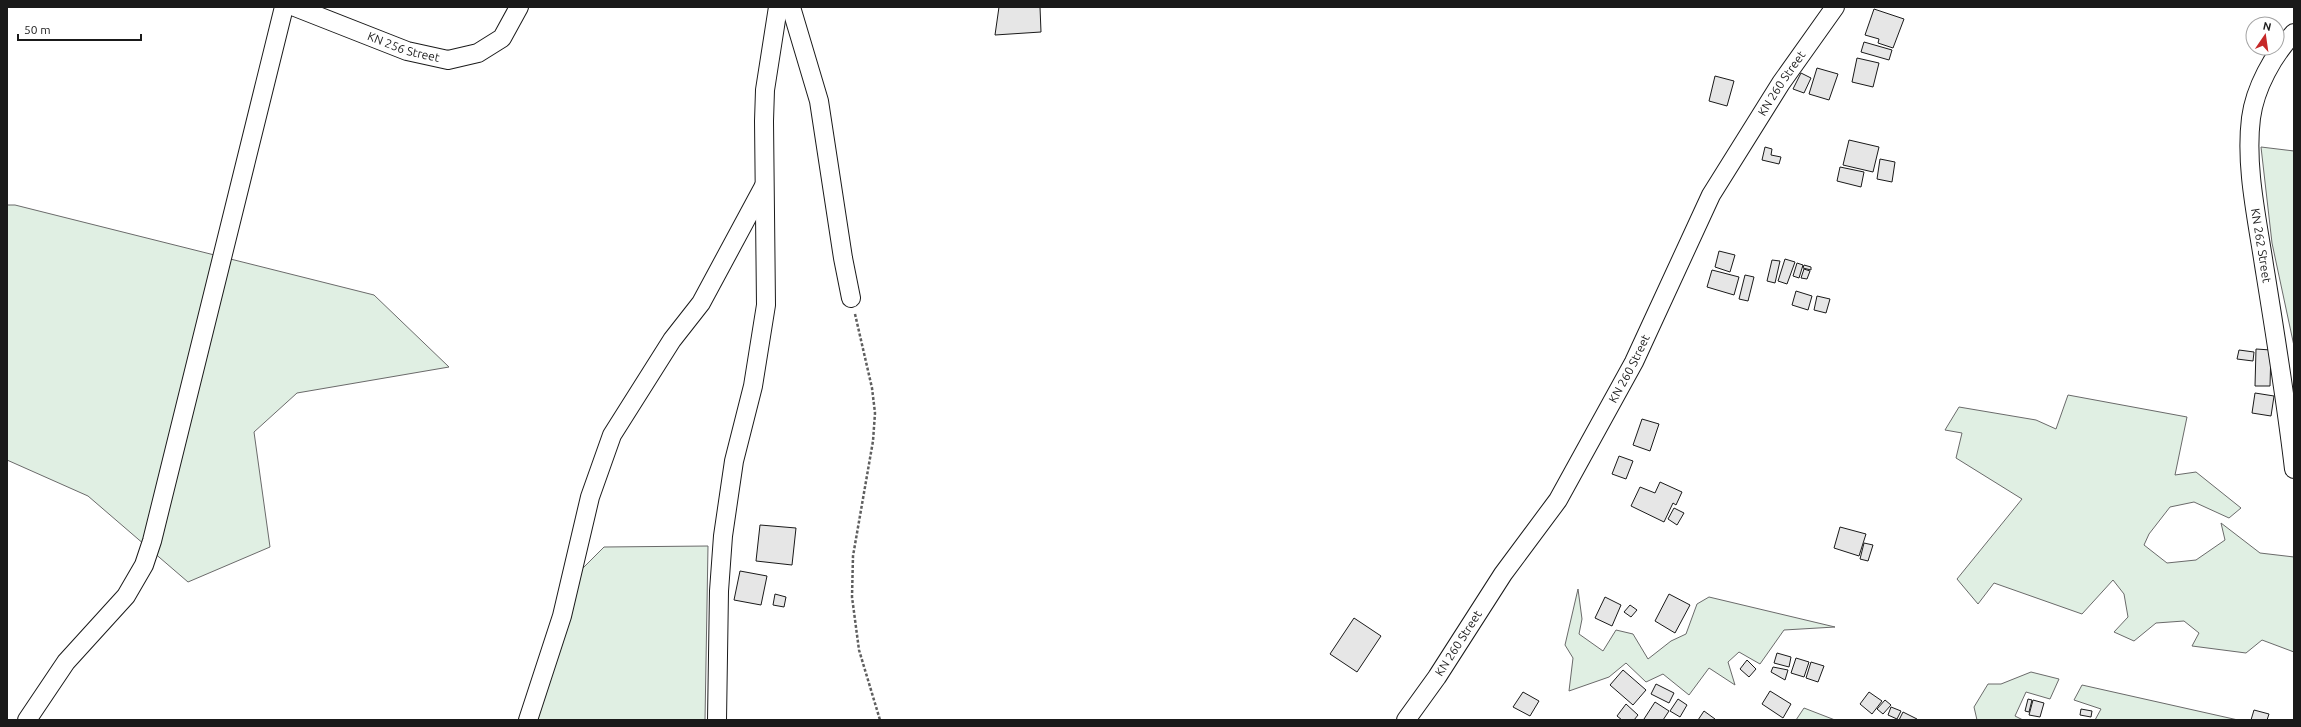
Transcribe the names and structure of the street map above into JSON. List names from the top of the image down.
{
  "streets": {
    "street": ["KN 256 Street", "KN 260 Street", "KN 262 Street"]
  },
  "scale_bar": "50 m",
  "north": "top"
}
